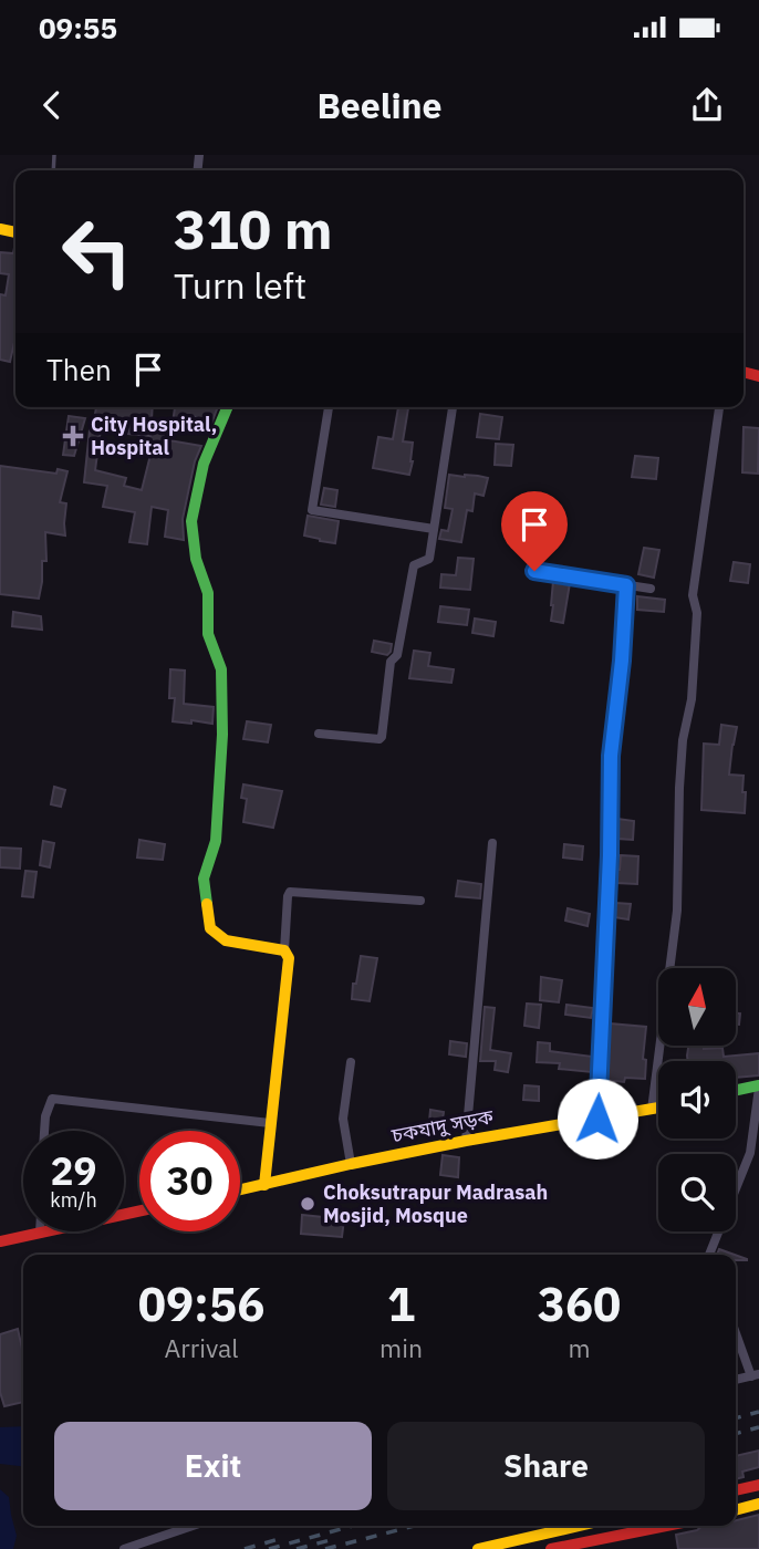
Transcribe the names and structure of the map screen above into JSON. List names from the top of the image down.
{
  "streets": {
    "main road": ["চকযাদু সড়ক"]
  },
  "places": {
    "health": ["City Hospital, Hospital"],
    "other": ["Choksutrapur Madrasah Mosjid, Mosque"]
  },
  "north": "top",
  "page": {
    "status": "09:55",
    "header": "Beeline",
    "turn": ["310 m", "Turn left"],
    "then": "Then",
    "speed": "29 km/h",
    "limit": "30",
    "eta": [
      "09:56",
      "Arrival",
      "1",
      "min",
      "360",
      "m"
    ],
    "buttons": ["Exit", "Share"]
  }
}
